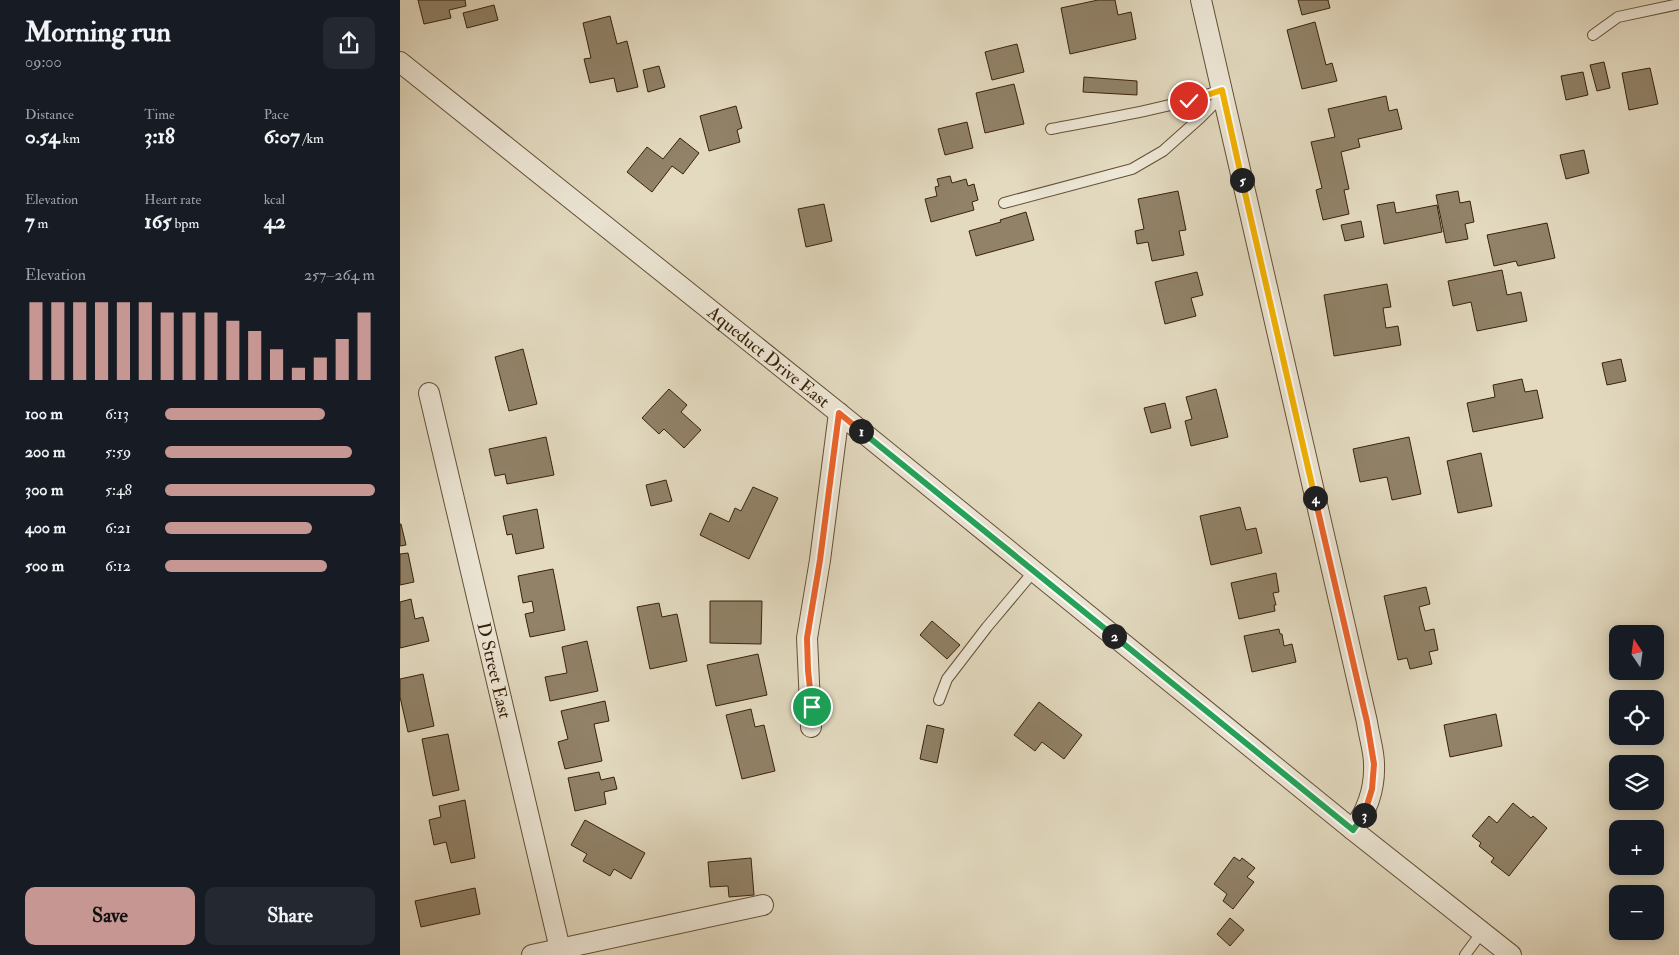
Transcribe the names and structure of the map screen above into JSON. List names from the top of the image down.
{
  "streets": {
    "street": ["Aqueduct Drive East", "D Street East"]
  },
  "north": "top",
  "page": {
    "heading": ["Morning run", "09:00"],
    "stats": [
      ["Distance", "0.54 km"],
      ["Time", "3:18"],
      ["Pace", "6:07 /km"],
      ["Elevation", "7 m"],
      ["Heart rate", "165 bpm"],
      ["kcal", "42"]
    ],
    "pins": [
      "5",
      "1",
      "4",
      "2",
      "3"
    ],
    "chart": ["Elevation", "257–264 m"],
    "list": [
      {
        "name": "100 m",
        "note": "6:13"
      },
      {
        "name": "200 m",
        "note": "5:59"
      },
      {
        "name": "300 m",
        "note": "5:48"
      },
      {
        "name": "400 m",
        "note": "6:21"
      },
      {
        "name": "500 m",
        "note": "6:12"
      }
    ],
    "map_buttons": ["+", "−"],
    "buttons": ["Save", "Share"]
  }
}
